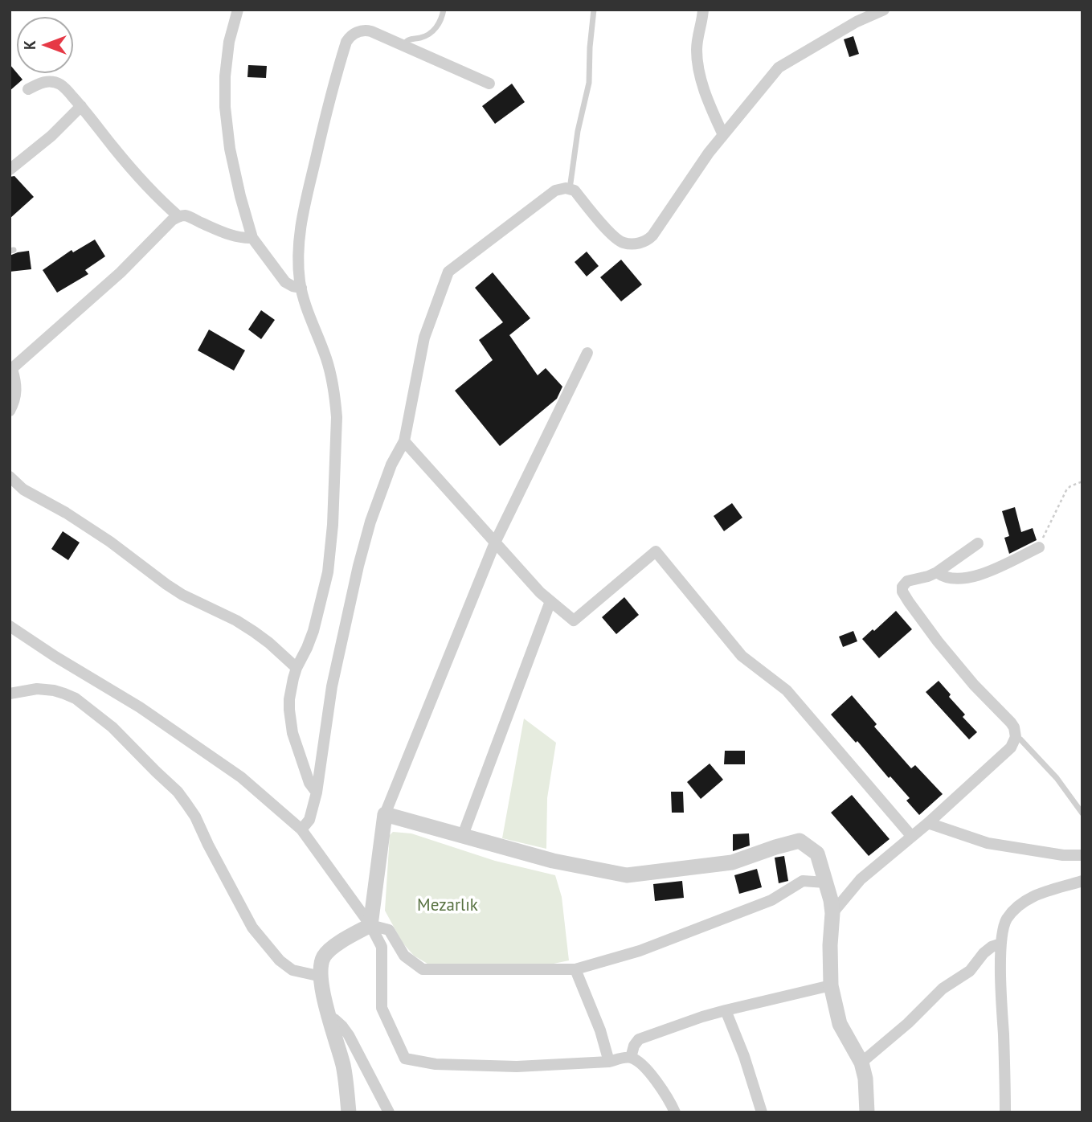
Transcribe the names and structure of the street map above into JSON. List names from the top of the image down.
{
  "parks": ["Mezarlık"],
  "north": "left"
}
